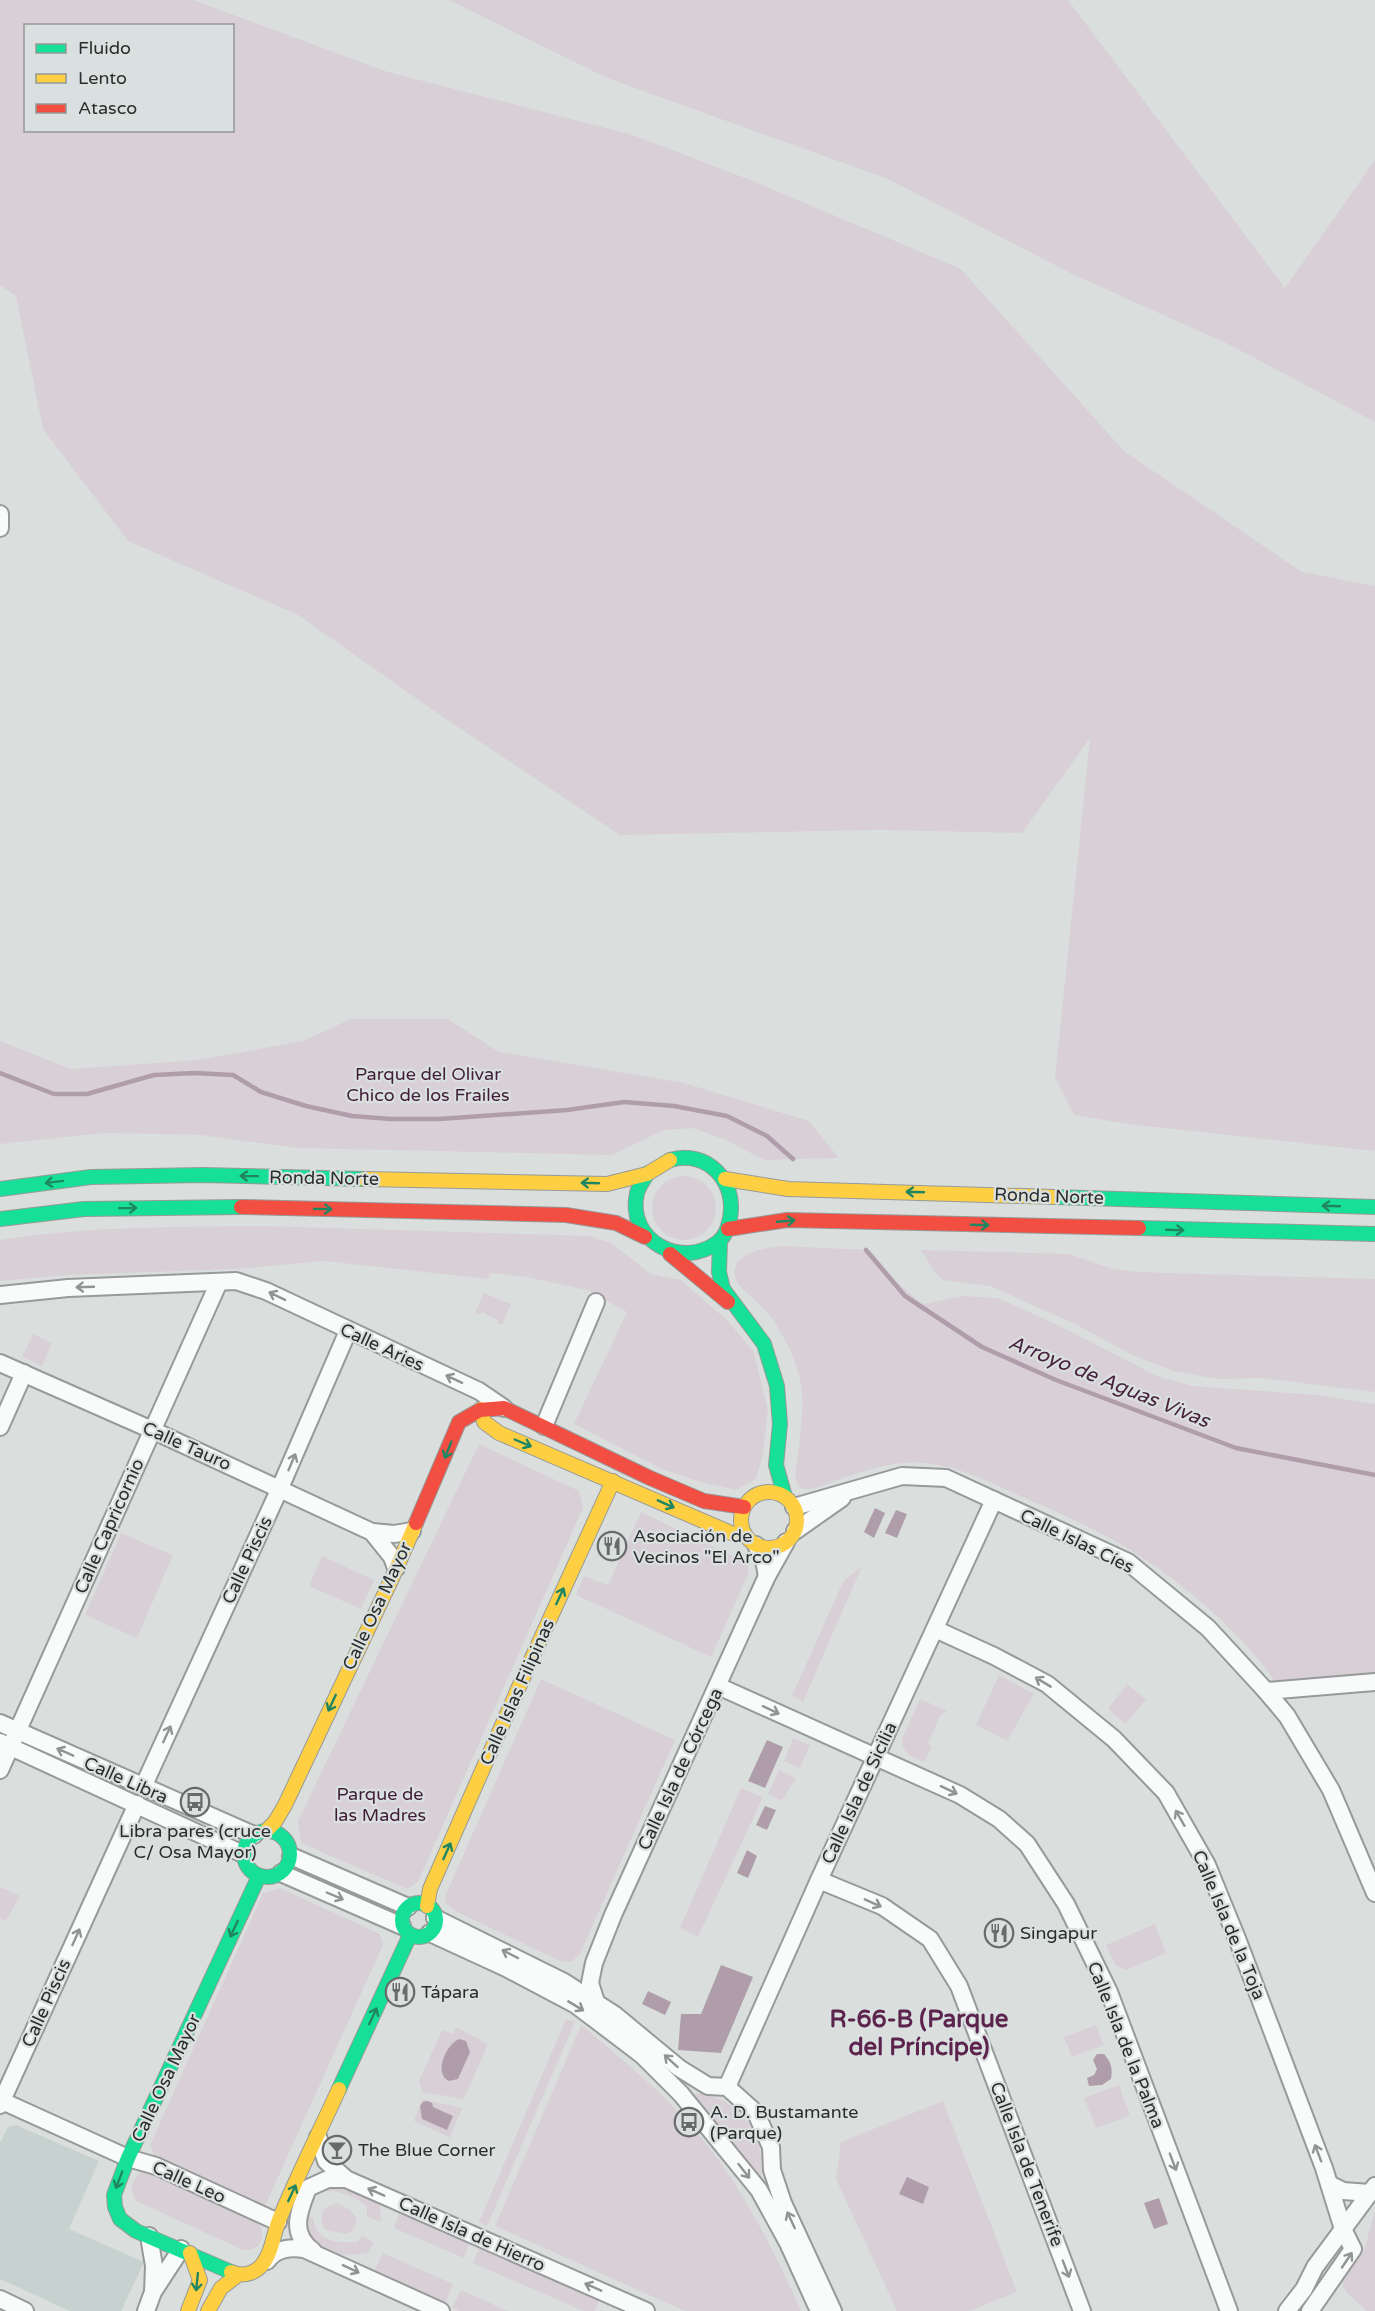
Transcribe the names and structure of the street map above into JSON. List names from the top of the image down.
{
  "streets": {
    "main road": [
      "Ronda Norte",
      "Calle Aries",
      "Calle Osa Mayor",
      "Calle Islas Filipinas"
    ],
    "street": [
      "Calle Tauro",
      "Calle Capricornio",
      "Calle Islas Cíes",
      "Calle Piscis",
      "Calle Isla de Córcega",
      "Calle Libra",
      "Calle Isla de Sicilia",
      "Calle Isla de la Toja",
      "Calle Isla de la Palma",
      "Calle Isla de Tenerife",
      "Calle Leo",
      "Calle Isla de Hierro"
    ]
  },
  "crossings": [
    ["Calle Aries", "Calle Capricornio"],
    ["Calle Aries", "Calle Islas Cíes"],
    ["Calle Aries", "Calle Piscis"],
    ["Calle Aries", "Calle Isla de Córcega"],
    ["Calle Tauro", "Calle Capricornio"],
    ["Calle Tauro", "Calle Piscis"],
    ["Calle Tauro", "Calle Osa Mayor"],
    ["Calle Capricornio", "Calle Libra"],
    ["Calle Islas Cíes", "Calle Isla de Córcega"],
    ["Calle Islas Cíes", "Calle Isla de Sicilia"],
    ["Calle Piscis", "Calle Libra"],
    ["Calle Piscis", "Calle Leo"],
    ["Calle Osa Mayor", "Calle Libra"],
    ["Calle Osa Mayor", "Calle Leo"],
    ["Calle Isla de Córcega", "Calle Isla de la Palma"],
    ["Calle Isla de Sicilia", "Calle Isla de la Toja"],
    ["Calle Isla de Sicilia", "Calle Isla de la Palma"],
    ["Calle Isla de Sicilia", "Calle Isla de Tenerife"]
  ],
  "one_way": [
    "Calle Aries",
    "Calle Piscis",
    "Calle Osa Mayor",
    "Calle Islas Filipinas",
    "Calle Isla de la Toja",
    "Calle Isla de la Palma",
    "Calle Isla de Tenerife"
  ],
  "districts": ["R-66-B (Parque del Príncipe)"],
  "water": ["Arroyo de Aguas Vivas"],
  "parks": ["Parque del Olivar Chico de los Frailes", "Parque de las Madres"],
  "places": {
    "restaurant": ["Asociación de Vecinos \"El Arco\"", "Singapur", "Tápara"],
    "bus stop": ["Libra pares (cruce C/ Osa Mayor)", "A. D. Bustamante (Parque)"],
    "bar": ["The Blue Corner"]
  },
  "legend": ["Fluido", "Lento", "Atasco"]
}
